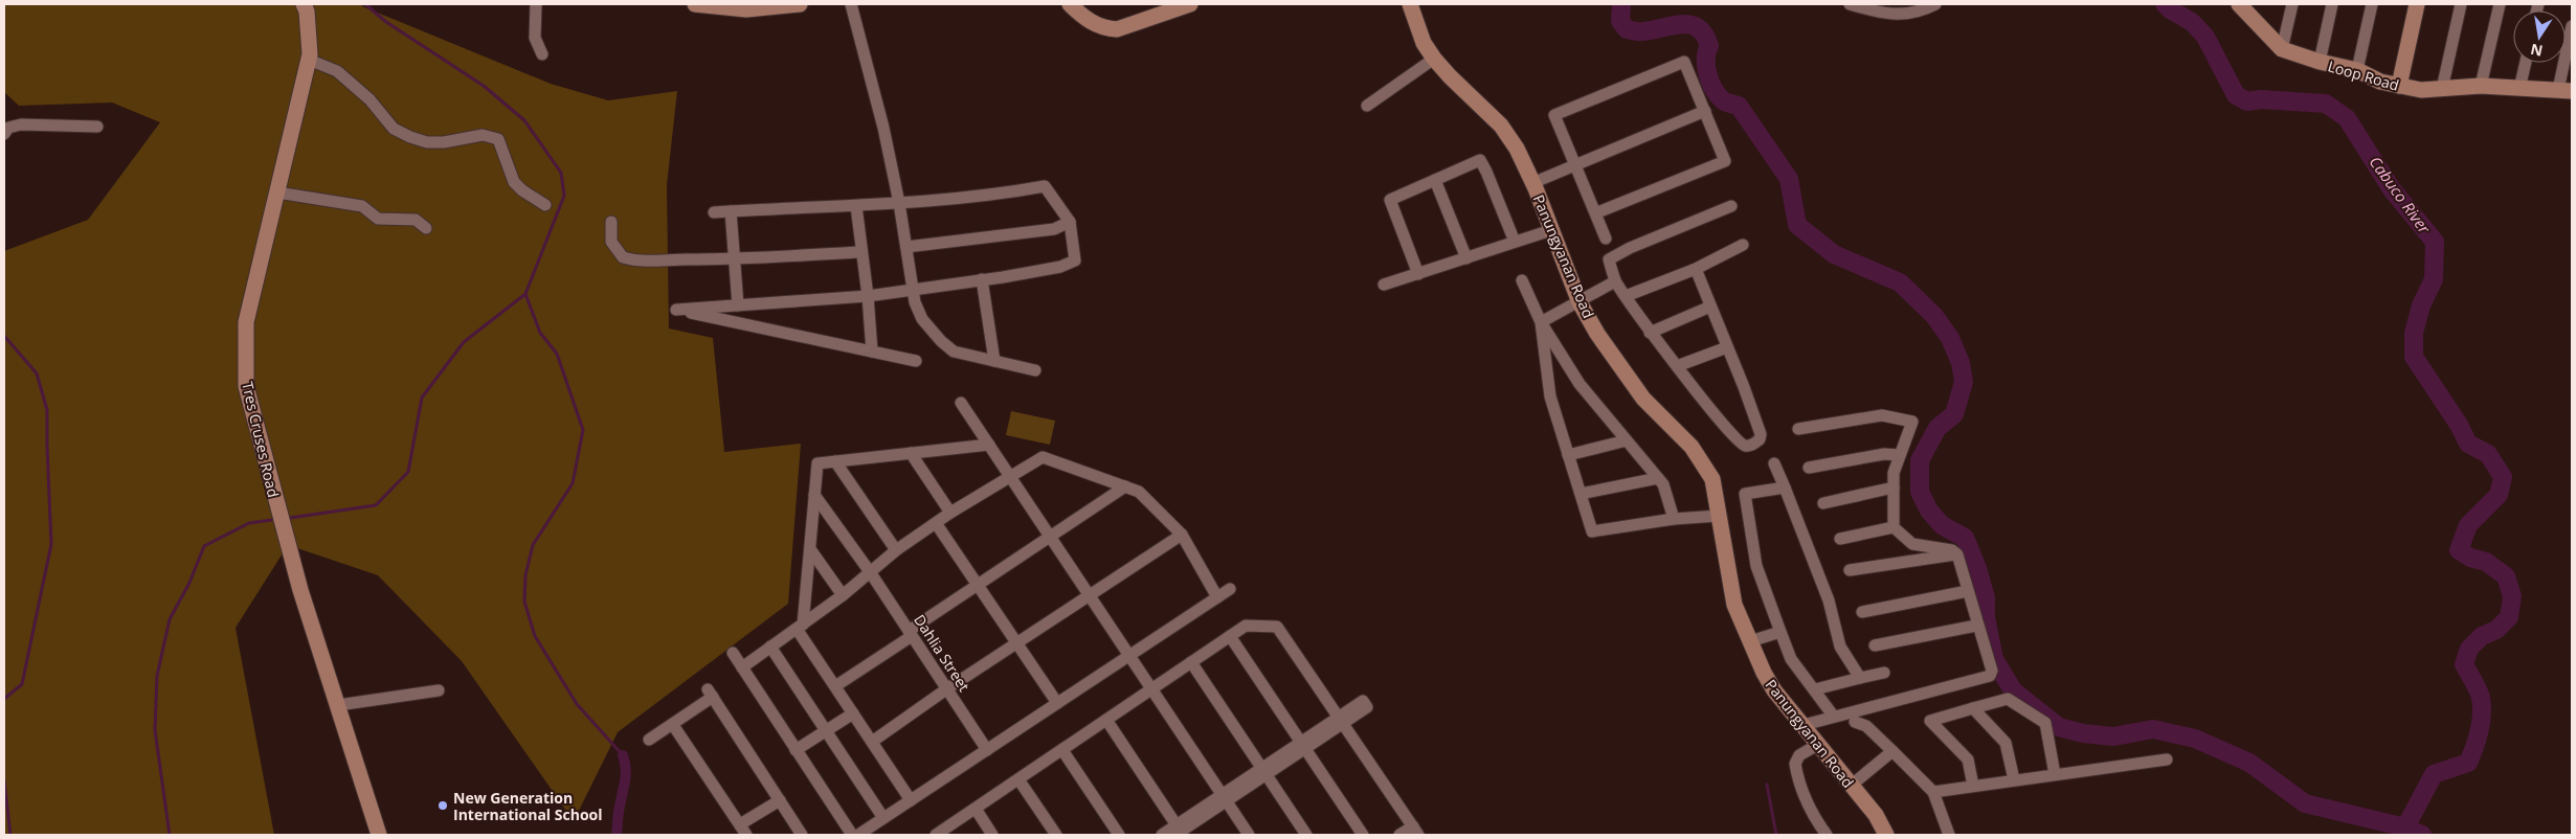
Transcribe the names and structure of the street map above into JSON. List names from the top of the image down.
{
  "streets": {
    "street": [
      "Loop Road",
      "Panungyanan Road",
      "Tres Cruses Road",
      "Dahlia Street"
    ]
  },
  "water": ["Cabuco River"],
  "places": ["New Generation International School"],
  "north": "bottom"
}
